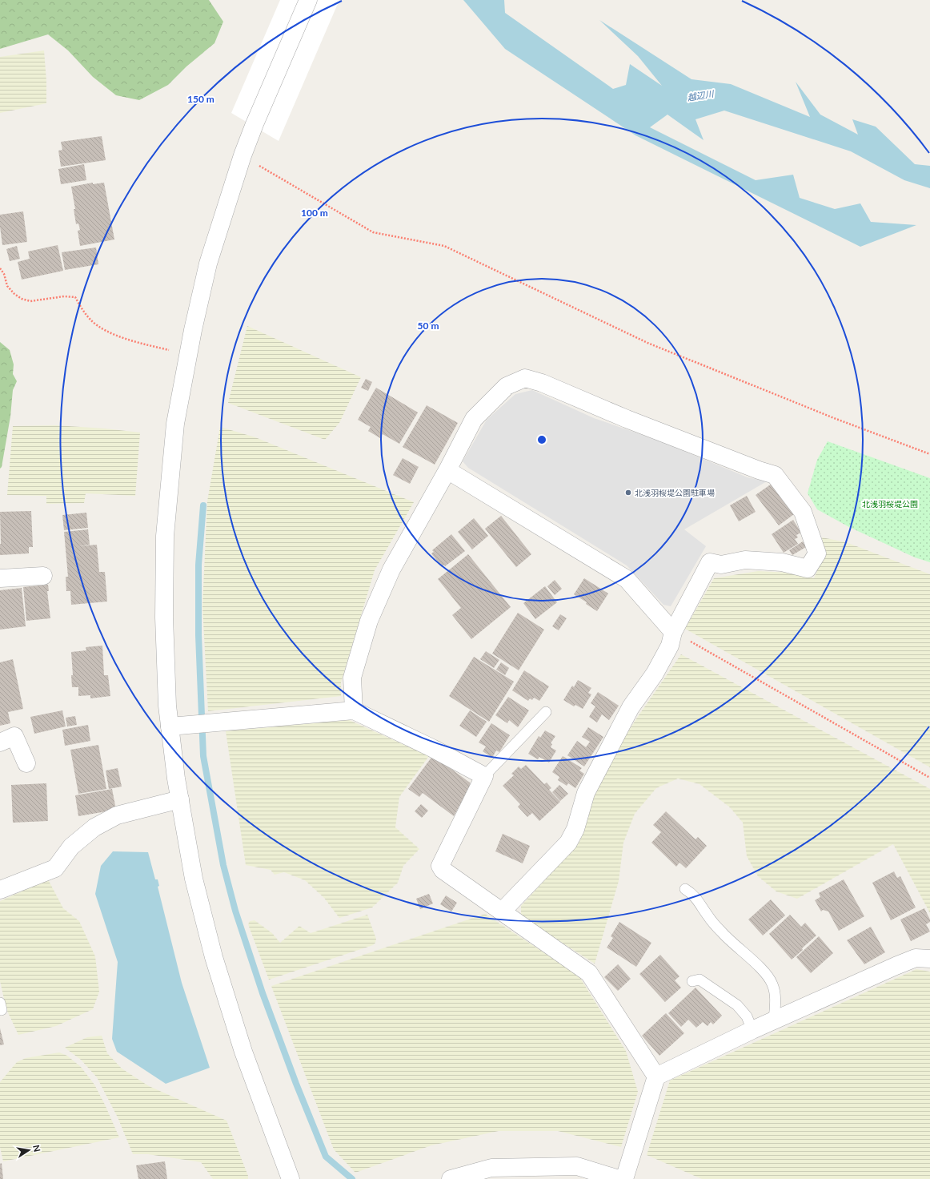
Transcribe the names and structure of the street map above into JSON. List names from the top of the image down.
{
  "water": ["越辺川"],
  "parks": ["北浅羽桜堤公園"],
  "places": ["北浅羽桜堤公園駐車場"],
  "north": "right",
  "rings": ["150 m", "100 m", "50 m"]
}
